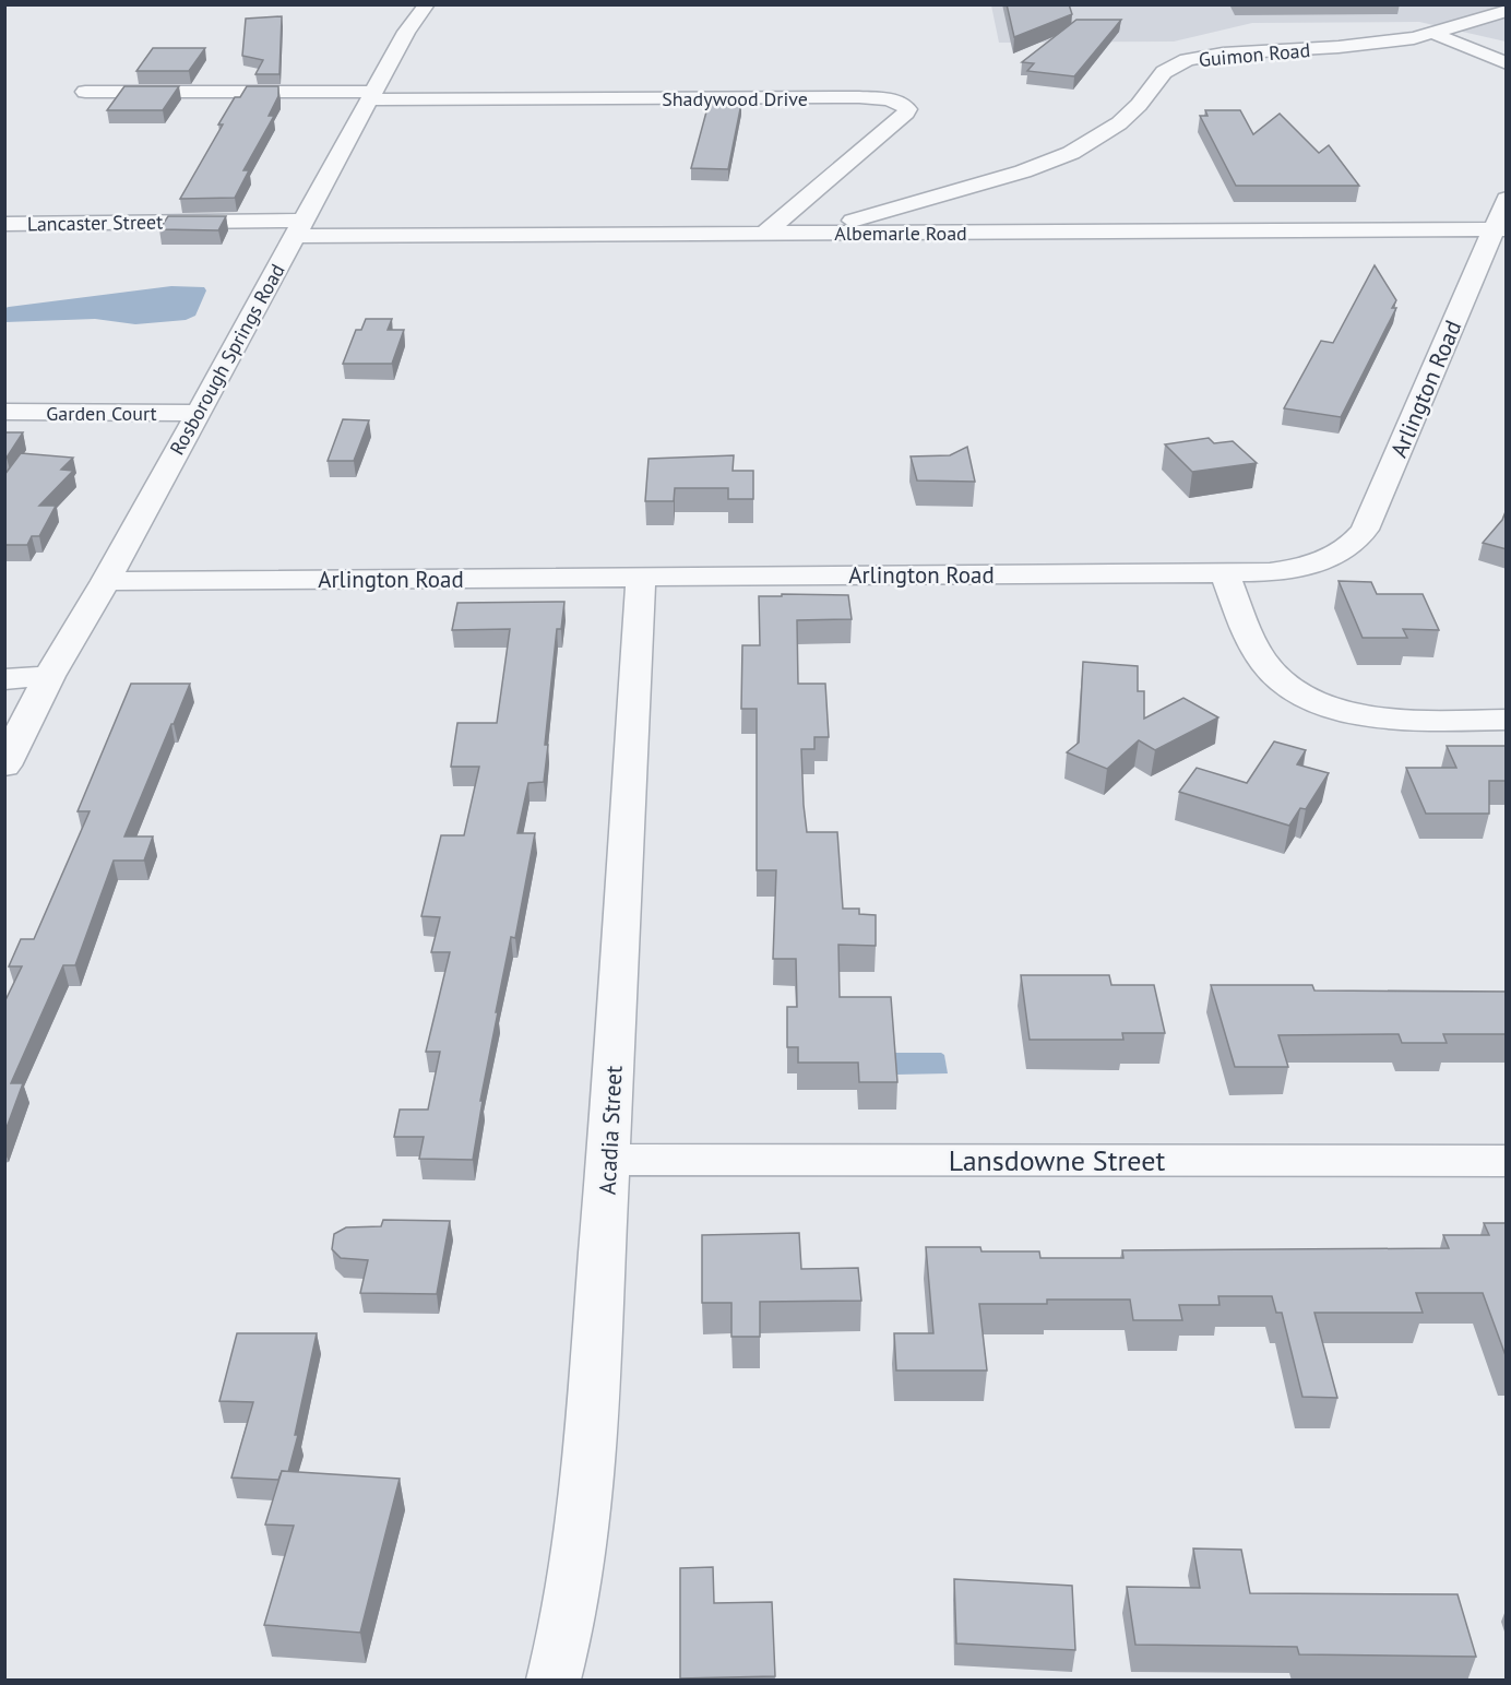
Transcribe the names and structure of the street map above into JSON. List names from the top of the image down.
{
  "streets": {
    "street": [
      "Guimon Road",
      "Shadywood Drive",
      "Lancaster Street",
      "Albemarle Road",
      "Rosborough Springs Road",
      "Arlington Road",
      "Garden Court",
      "Acadia Street",
      "Lansdowne Street"
    ]
  },
  "crossings": [
    ["Guimon Road", "Albemarle Road"],
    ["Shadywood Drive", "Albemarle Road"],
    ["Shadywood Drive", "Rosborough Springs Road"],
    ["Lancaster Street", "Albemarle Road"],
    ["Lancaster Street", "Rosborough Springs Road"],
    ["Albemarle Road", "Rosborough Springs Road"],
    ["Albemarle Road", "Arlington Road"],
    ["Rosborough Springs Road", "Arlington Road"],
    ["Rosborough Springs Road", "Garden Court"],
    ["Arlington Road", "Acadia Street"],
    ["Acadia Street", "Lansdowne Street"]
  ]
}
